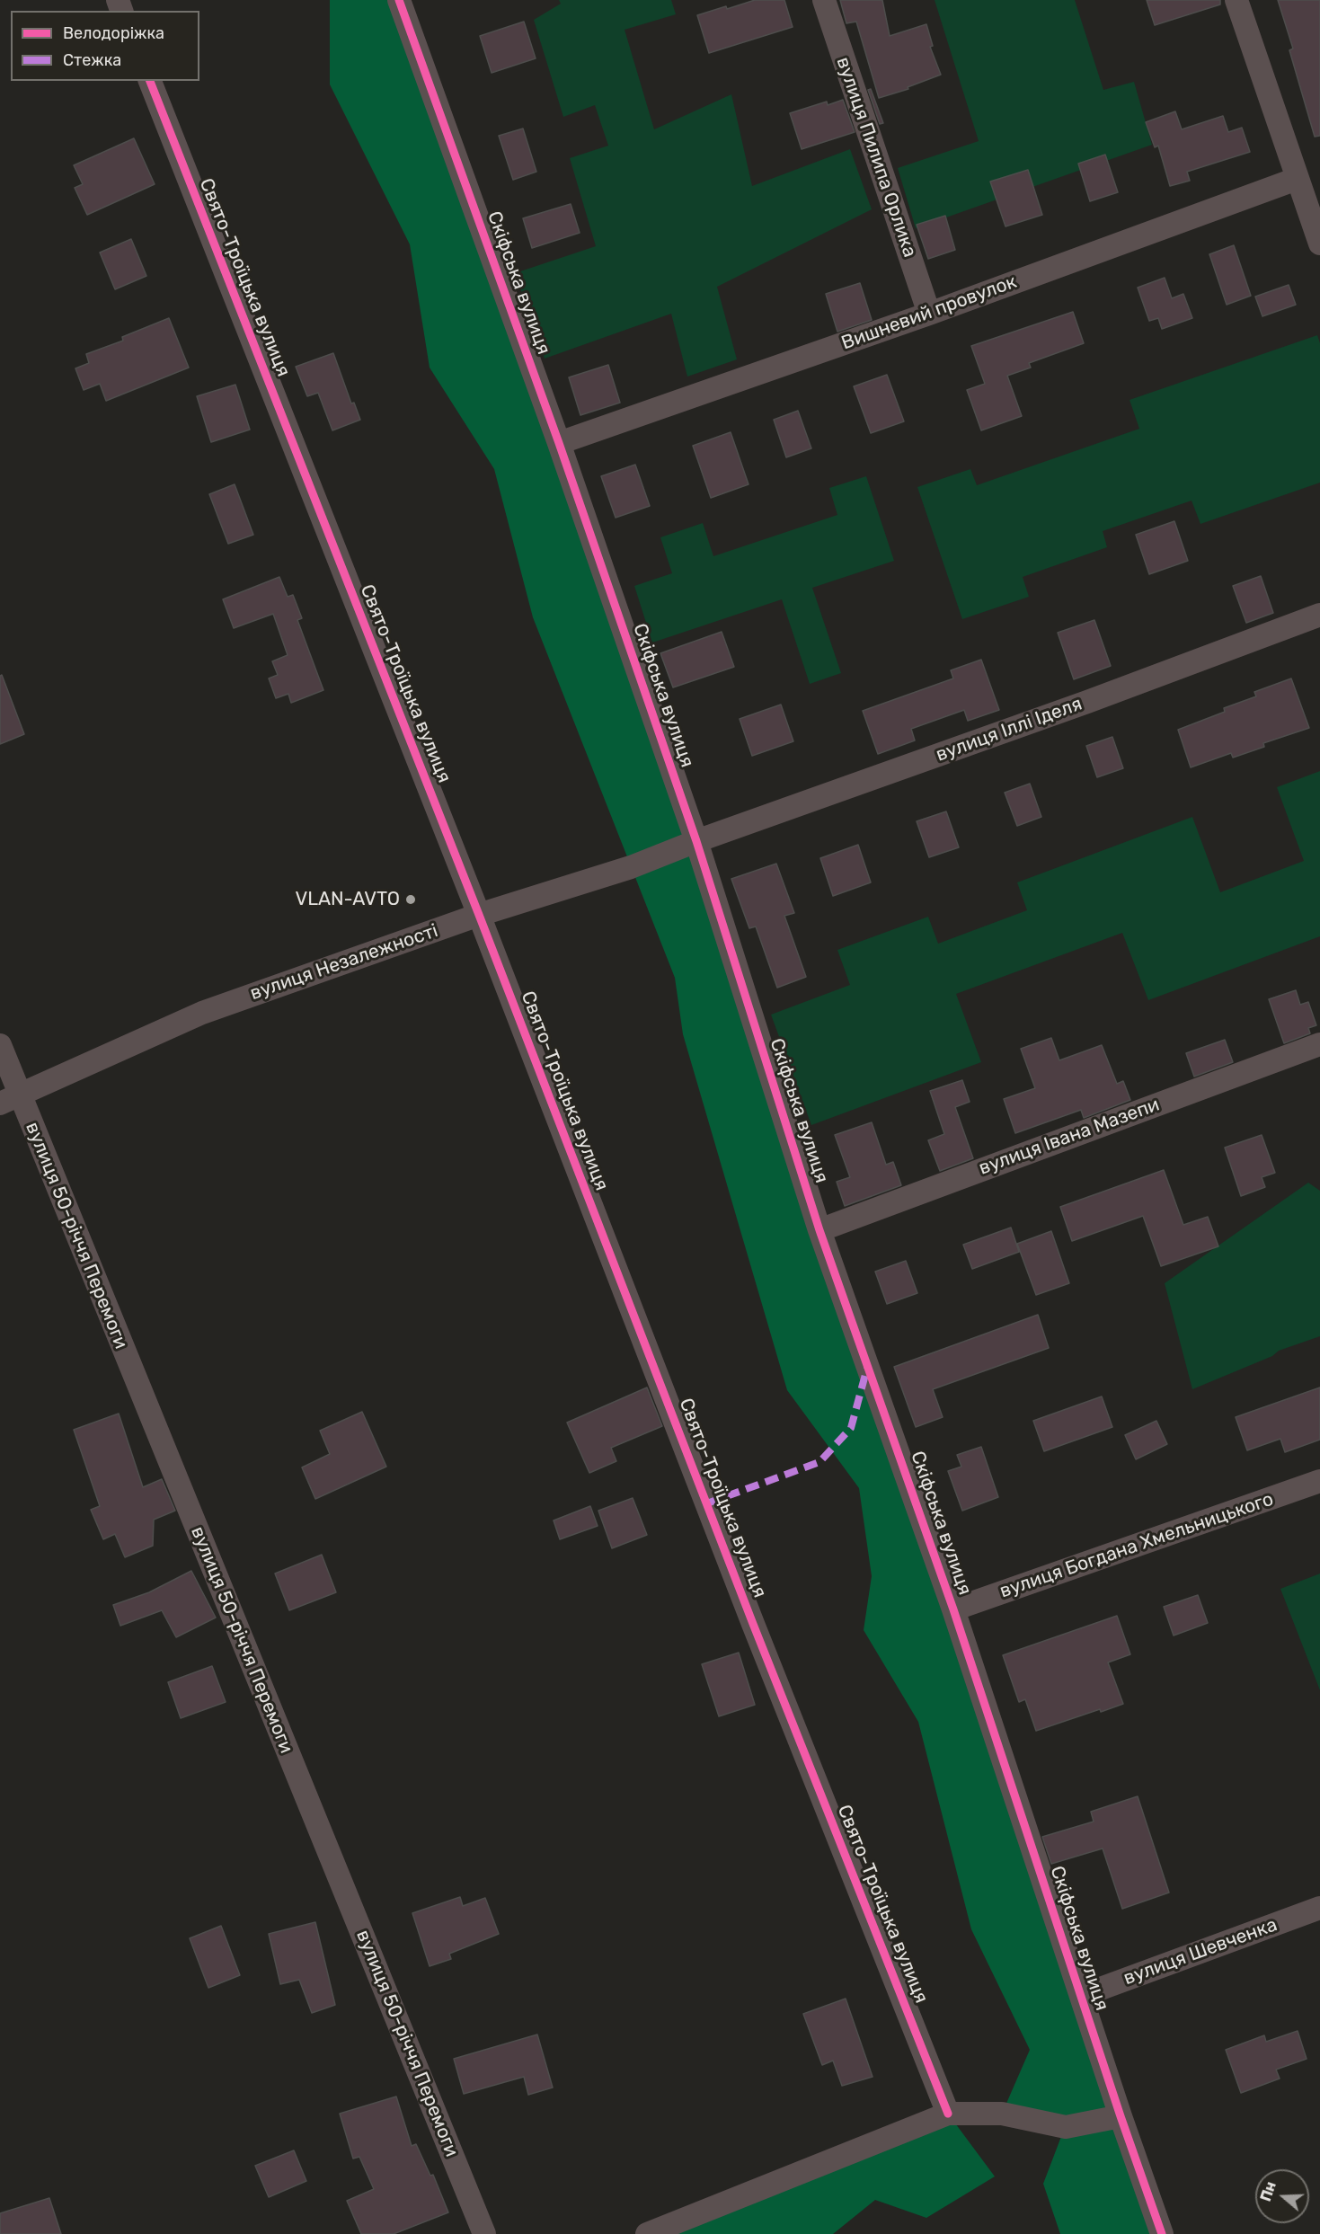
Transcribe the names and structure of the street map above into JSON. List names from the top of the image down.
{
  "streets": {
    "street": [
      "вулиця Пилипа Орлика",
      "Свято-Троїцька вулиця",
      "Скіфська вулиця",
      "Вишневий провулок",
      "вулиця Іллі Іделя",
      "вулиця Незалежності",
      "вулиця Івана Мазепи",
      "вулиця 50-річчя Перемоги",
      "вулиця Богдана Хмельницького",
      "вулиця Шевченка"
    ]
  },
  "crossings": [
    ["вулиця Пилипа Орлика", "Вишневий провулок"],
    ["Свято-Троїцька вулиця", "вулиця Незалежності"],
    ["Скіфська вулиця", "Вишневий провулок"],
    ["Скіфська вулиця", "вулиця Іллі Іделя"],
    ["Скіфська вулиця", "вулиця Незалежності"],
    ["Скіфська вулиця", "вулиця Івана Мазепи"],
    ["Скіфська вулиця", "вулиця Богдана Хмельницького"],
    ["Скіфська вулиця", "вулиця Шевченка"],
    ["вулиця Іллі Іделя", "вулиця Незалежності"],
    ["вулиця Незалежності", "вулиця 50-річчя Перемоги"]
  ],
  "places": ["VLAN-AVTO"],
  "legend": ["Велодоріжка", "Стежка"],
  "north": "left"
}
